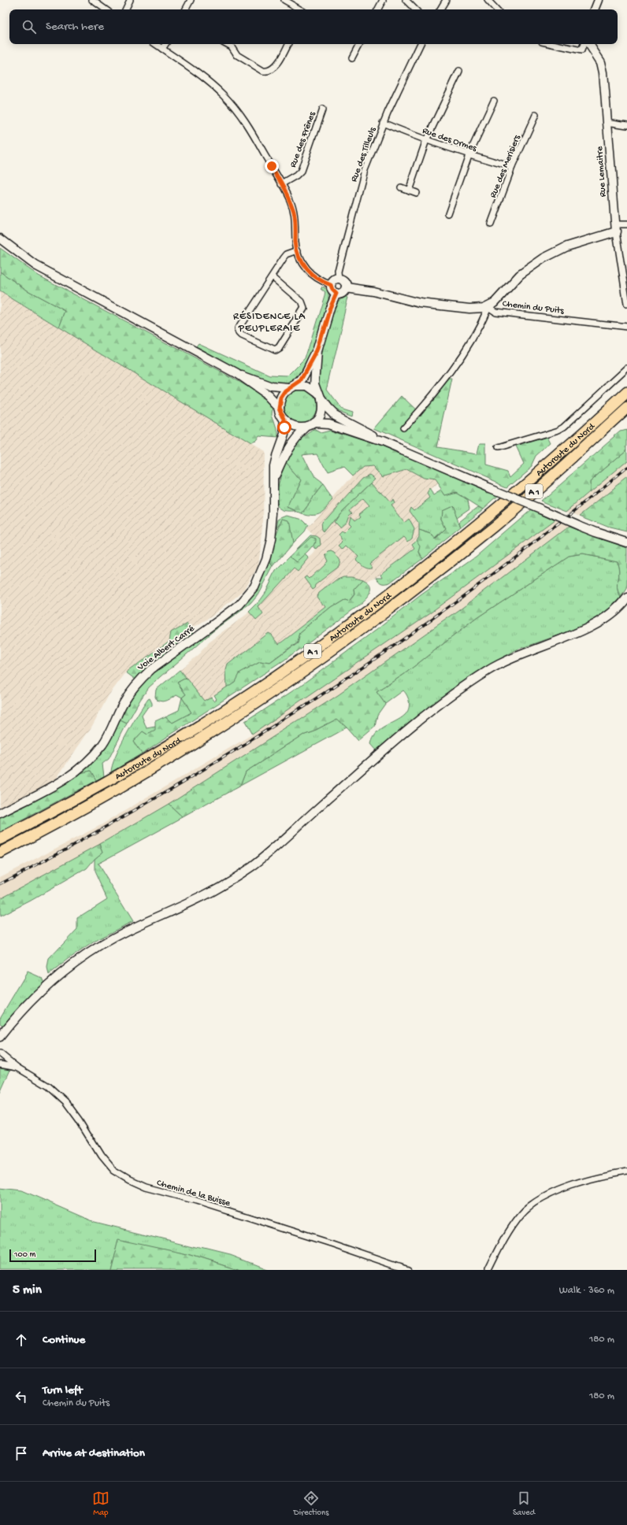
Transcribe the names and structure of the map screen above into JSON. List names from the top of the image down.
{
  "streets": {
    "highway": ["Autoroute du Nord", "A 1"],
    "street": [
      "Rue des Ormes",
      "Rue des Frênes",
      "Rue des Tilleuls",
      "Rue des Merisiers",
      "Rue Lemaitre",
      "Chemin du Puits",
      "Voie Albert Carré",
      "Chemin de la Buisse"
    ]
  },
  "crossings": [
    ["Rue des Ormes", "Rue des Tilleuls"],
    ["Rue des Ormes", "Rue des Merisiers"],
    ["Rue des Tilleuls", "Chemin du Puits"]
  ],
  "districts": ["RÉSIDENCE LA PEUPLERAIE"],
  "scale_bar": "100 m",
  "page": {
    "search": "Search here",
    "scale": "100 m",
    "heading": ["5 min", "Walk · 360 m"],
    "list": [
      ["Continue", "180 m"],
      ["Turn left", "Chemin du Puits", "180 m"],
      "Arrive at destination"
    ],
    "nav": ["Map", "Directions", "Saved"]
  }
}
